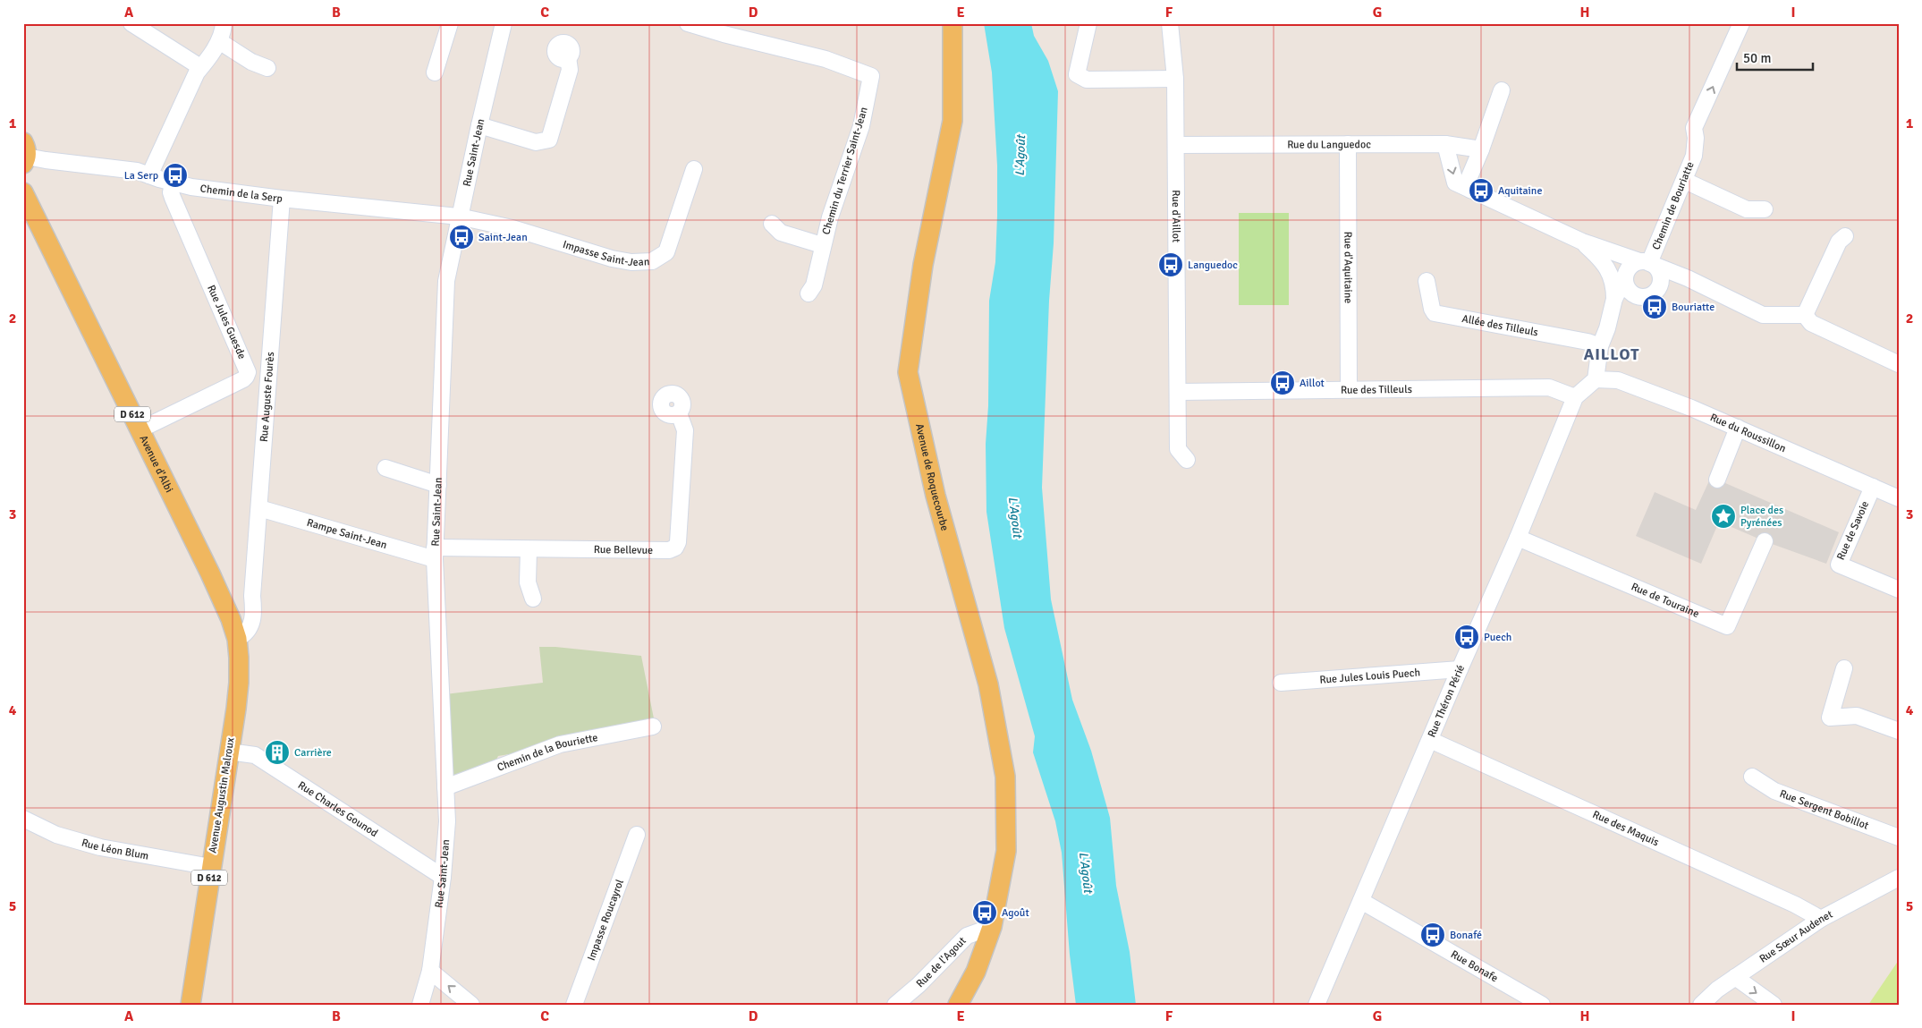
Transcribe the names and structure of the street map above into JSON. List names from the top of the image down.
{
  "streets": {
    "main road": [
      "D 612",
      "Avenue d'Albi",
      "Avenue de Roquecourbe",
      "Avenue Augustin Malroux"
    ],
    "street": [
      "Rue du Languedoc",
      "Rue Saint-Jean",
      "Chemin du Terrier Saint-Jean",
      "Chemin de la Serp",
      "Chemin de Bouriatte",
      "Rue d'Aillot",
      "Impasse Saint-Jean",
      "Rue d'Aquitaine",
      "Rue Jules Guesde",
      "Allée des Tilleuls",
      "Rue des Tilleuls",
      "Rue Auguste Fourès",
      "Rue du Roussillon",
      "Rue de Savoie",
      "Rampe Saint-Jean",
      "Rue Bellevue",
      "Rue de Touraine",
      "Rue Jules Louis Puech",
      "Rue Théron Périé",
      "Chemin de la Bouriette",
      "Rue Charles Gounod",
      "Rue Sergent Bobillot",
      "Rue des Maquis",
      "Rue Léon Blum",
      "Impasse Roucayrol",
      "Rue Sœur Audenet",
      "Rue de l'Agout",
      "Rue Bonafe"
    ]
  },
  "crossings": [
    ["Rue du Languedoc", "Rue d'Aillot"],
    ["Rue du Languedoc", "Rue d'Aquitaine"],
    ["Rue Saint-Jean", "Chemin de la Serp"],
    ["Rue Saint-Jean", "Impasse Saint-Jean"],
    ["Rue Saint-Jean", "Rampe Saint-Jean"],
    ["Rue Saint-Jean", "Rue Bellevue"],
    ["Rue Saint-Jean", "Chemin de la Bouriette"],
    ["Rue Saint-Jean", "Rue Charles Gounod"],
    ["Chemin de la Serp", "Impasse Saint-Jean"],
    ["Chemin de la Serp", "Rue Jules Guesde"],
    ["Chemin de la Serp", "Rue Auguste Fourès"],
    ["Rue d'Aillot", "Rue des Tilleuls"],
    ["Rue d'Aquitaine", "Rue des Tilleuls"],
    ["Rue Jules Guesde", "Avenue d'Albi"],
    ["Rue des Tilleuls", "Rue Théron Périé"],
    ["Rue Auguste Fourès", "Avenue d'Albi"],
    ["Rue Auguste Fourès", "Rampe Saint-Jean"],
    ["Rue Auguste Fourès", "Avenue Augustin Malroux"],
    ["Rue du Roussillon", "Rue de Savoie"],
    ["Rue du Roussillon", "Rue Théron Périé"],
    ["Avenue d'Albi", "Avenue Augustin Malroux"],
    ["Avenue de Roquecourbe", "Rue de l'Agout"],
    ["Rampe Saint-Jean", "Rue Bellevue"],
    ["Rue de Touraine", "Rue Théron Périé"],
    ["Rue Jules Louis Puech", "Rue Théron Périé"],
    ["Rue Théron Périé", "Rue des Maquis"],
    ["Rue Théron Périé", "Rue Bonafe"],
    ["Avenue Augustin Malroux", "Rue Charles Gounod"],
    ["Avenue Augustin Malroux", "Rue Léon Blum"],
    ["Rue des Maquis", "Rue Sœur Audenet"]
  ],
  "one_way": ["Chemin de Bouriatte"],
  "districts": ["AILLOT"],
  "water": ["L'Agoût"],
  "places": {
    "bus stop": [
      "La Serp",
      "Aquitaine",
      "Saint-Jean",
      "Languedoc",
      "Bouriatte",
      "Aillot",
      "Puech",
      "Agoût",
      "Bonafé"
    ],
    "place": ["Place des Pyrénées"],
    "building": ["Carrière"]
  },
  "scale_bar": "50 m",
  "grid": {
    "columns": [
      "A",
      "B",
      "C",
      "D",
      "E",
      "F",
      "G",
      "H",
      "I"
    ],
    "rows": [
      "1",
      "2",
      "3",
      "4",
      "5"
    ]
  }
}
